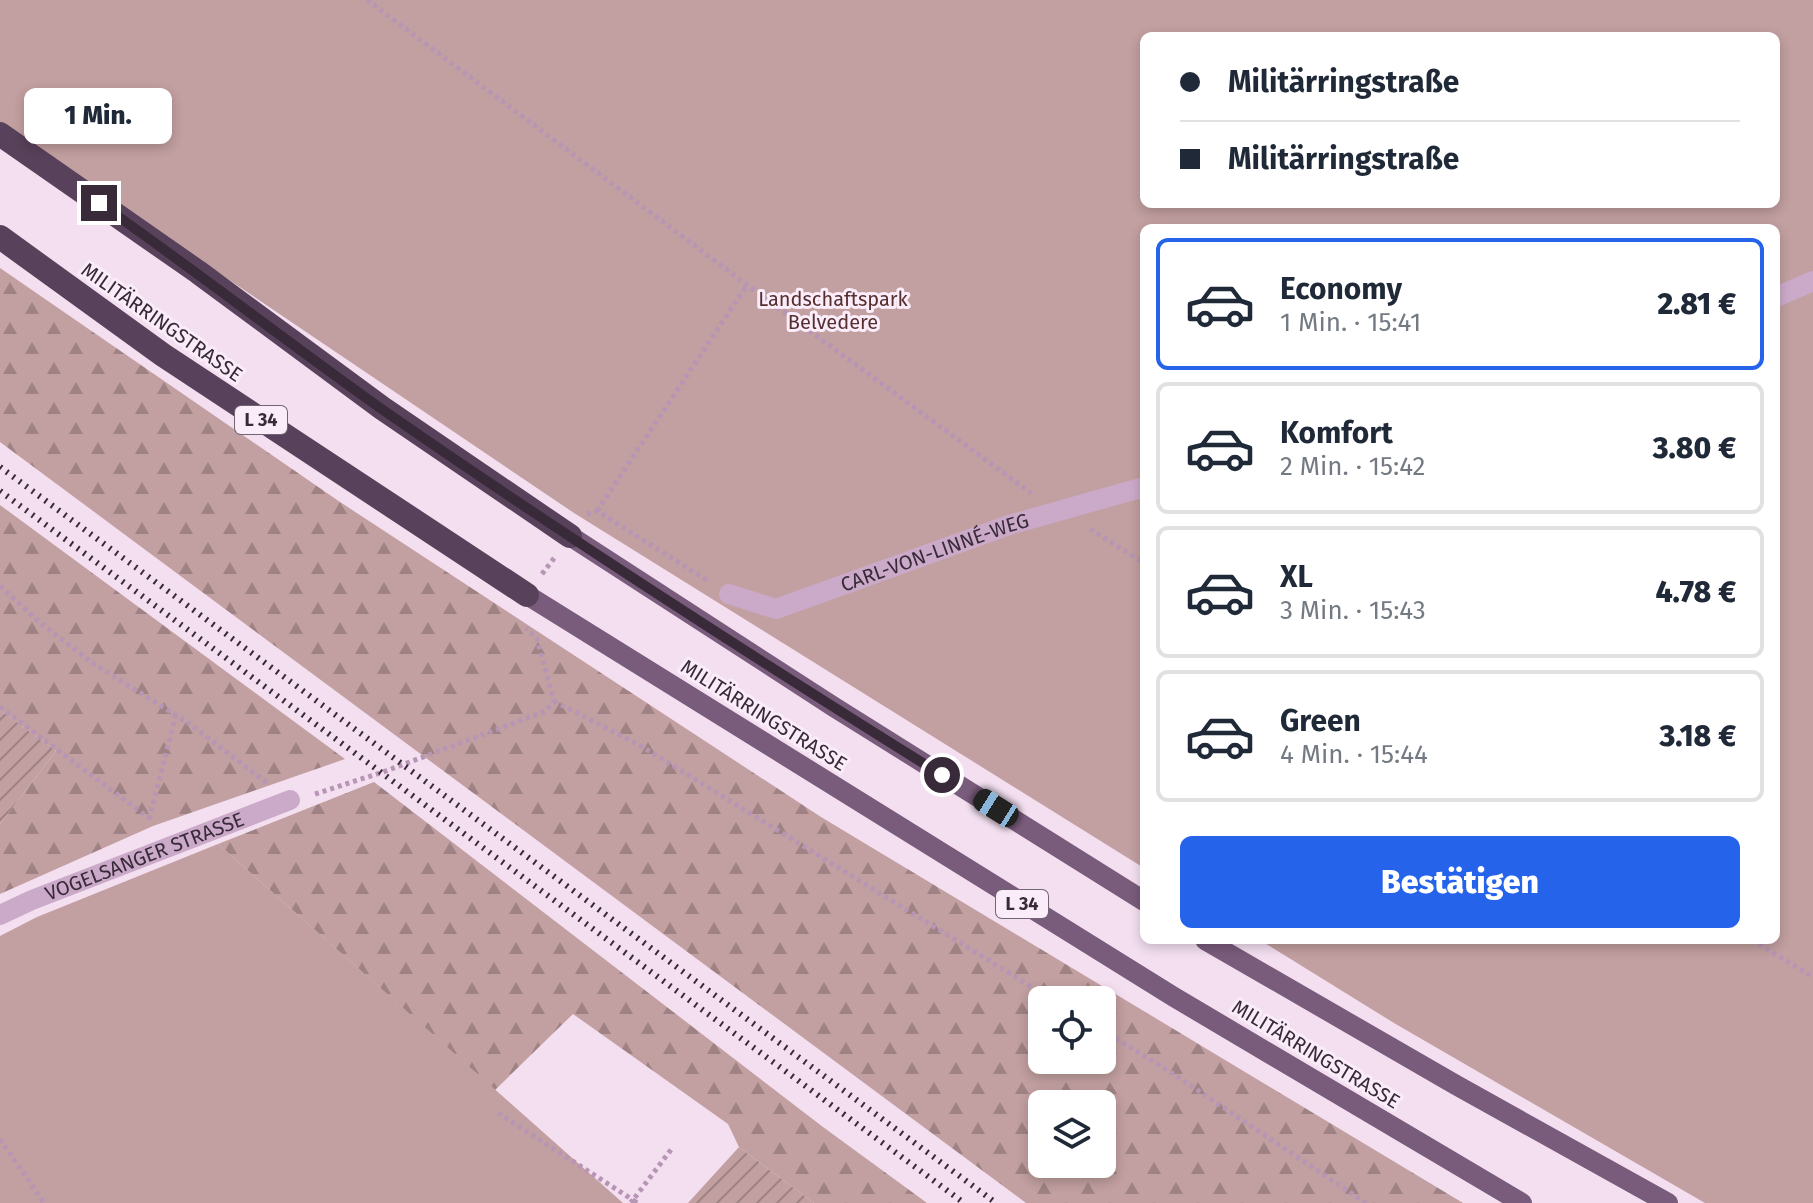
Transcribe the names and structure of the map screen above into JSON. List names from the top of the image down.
{
  "streets": {
    "highway": ["MILITÄRRINGSTRASSE", "L 34"],
    "street": ["CARL-VON-LINNÉ-WEG", "VOGELSANGER STRASSE"]
  },
  "parks": ["Landschaftspark Belvedere"],
  "page": {
    "banner": ["Militärringstraße", "Militärringstraße"],
    "bubble": "1 Min.",
    "list": [
      {
        "name": "Economy",
        "note": "1 Min. · 15:41",
        "value": "2.81 €"
      },
      {
        "name": "Komfort",
        "note": "2 Min. · 15:42",
        "value": "3.80 €"
      },
      {
        "name": "XL",
        "note": "3 Min. · 15:43",
        "value": "4.78 €"
      },
      {
        "name": "Green",
        "note": "4 Min. · 15:44",
        "value": "3.18 €"
      }
    ],
    "buttons": "Bestätigen"
  }
}
